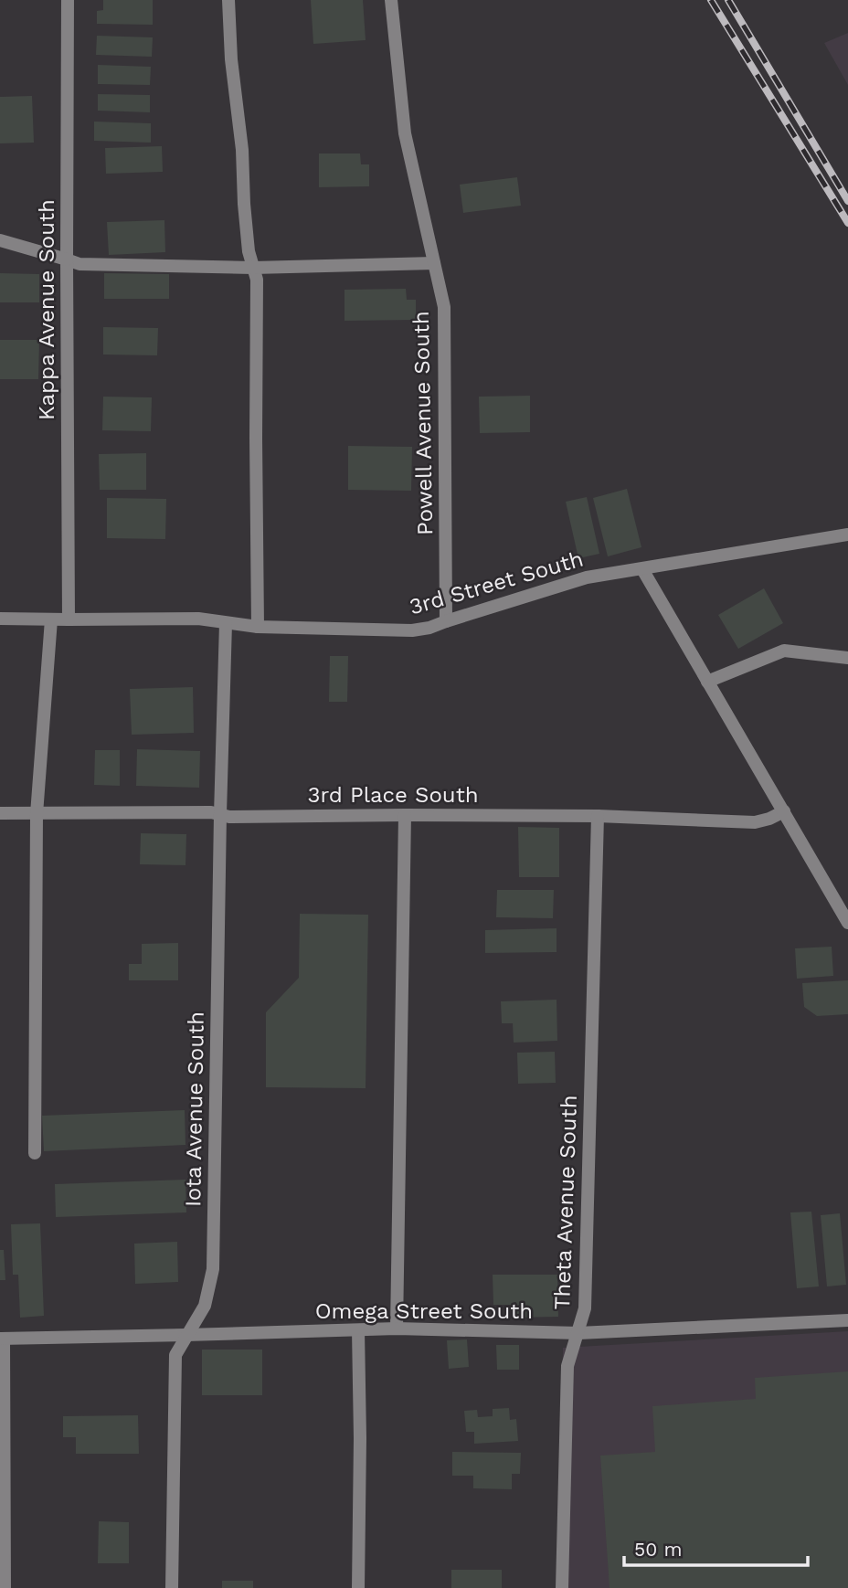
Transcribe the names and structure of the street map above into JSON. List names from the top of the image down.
{
  "streets": {
    "street": [
      "Kappa Avenue South",
      "Powell Avenue South",
      "3rd Street South",
      "3rd Place South",
      "Iota Avenue South",
      "Theta Avenue South",
      "Omega Street South"
    ]
  },
  "crossings": [
    ["Kappa Avenue South", "3rd Street South"],
    ["Powell Avenue South", "3rd Street South"],
    ["3rd Street South", "Iota Avenue South"],
    ["3rd Place South", "Iota Avenue South"],
    ["3rd Place South", "Theta Avenue South"],
    ["Iota Avenue South", "Omega Street South"],
    ["Theta Avenue South", "Omega Street South"]
  ],
  "scale_bar": "50 m"
}
